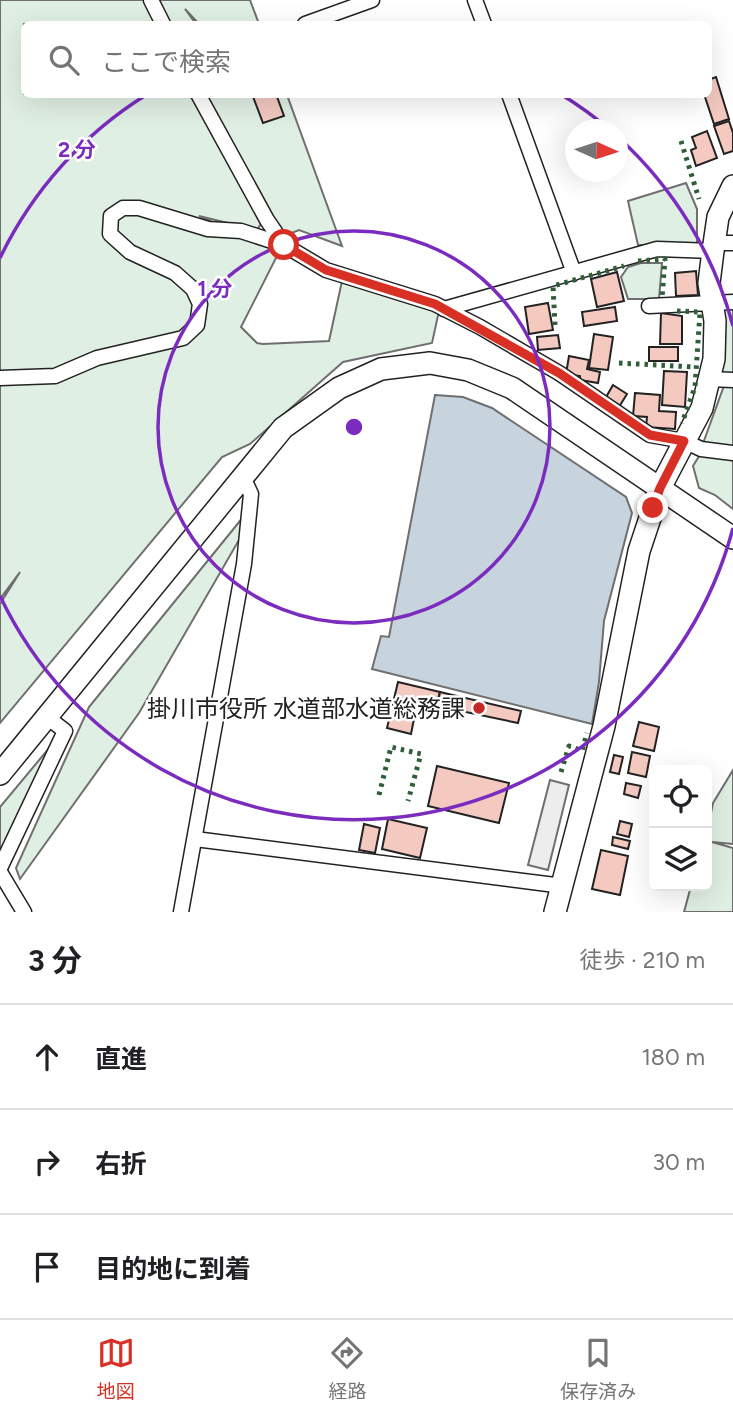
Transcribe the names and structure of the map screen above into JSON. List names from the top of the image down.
{
  "places": ["掛川市役所 水道部水道総務課"],
  "north": "right",
  "page": {
    "search": "ここで検索",
    "heading": ["3 分", "徒歩 · 210 m"],
    "list": [
      ["直進", "180 m"],
      ["右折", "30 m"],
      "目的地に到着"
    ],
    "nav": ["地図", "経路", "保存済み"]
  },
  "rings": ["2 分", "1 分"]
}
